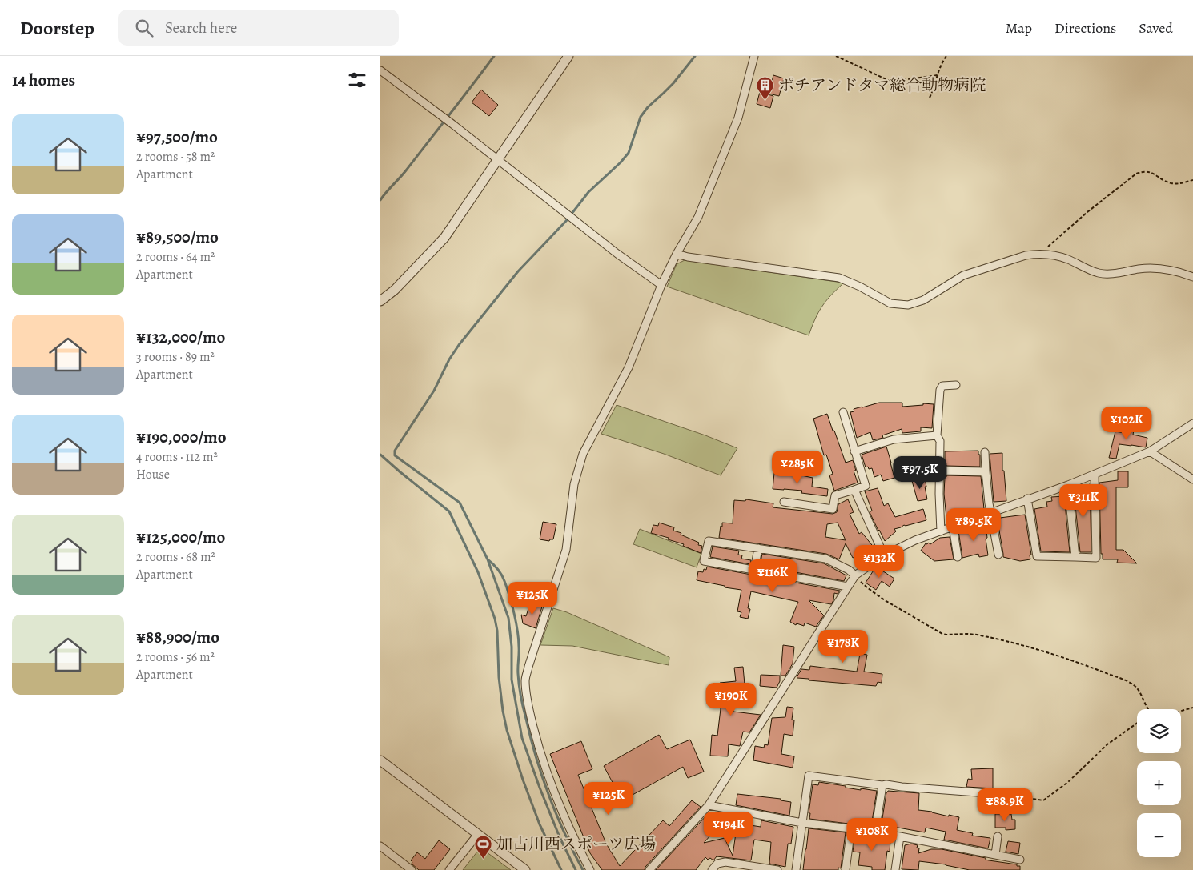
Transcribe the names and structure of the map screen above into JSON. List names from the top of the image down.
{
  "places": {
    "building": ["ポチアンドタマ総合動物病院"],
    "sports": ["加古川西スポーツ広場"]
  },
  "page": {
    "header": "Doorstep",
    "search": "Search here",
    "nav": ["Map", "Directions", "Saved"],
    "heading": "14 homes",
    "list": [
      {
        "name": "¥97,500/mo",
        "note": "2 rooms · 58 m² · Apartment"
      },
      {
        "name": "¥89,500/mo",
        "note": "2 rooms · 64 m² · Apartment"
      },
      {
        "name": "¥132,000/mo",
        "note": "3 rooms · 89 m² · Apartment"
      },
      {
        "name": "¥190,000/mo",
        "note": "4 rooms · 112 m² · House"
      },
      {
        "name": "¥125,000/mo",
        "note": "2 rooms · 68 m² · Apartment"
      },
      {
        "name": "¥88,900/mo",
        "note": "2 rooms · 56 m² · Apartment"
      }
    ],
    "price": [
      "¥102K",
      "¥285K",
      "¥97.5K",
      "¥311K",
      "¥89.5K",
      "¥132K",
      "¥116K",
      "¥125K",
      "¥178K",
      "¥190K",
      "¥125K",
      "¥88.9K",
      "¥194K",
      "¥108K"
    ],
    "map_buttons": ["+", "−"]
  }
}
